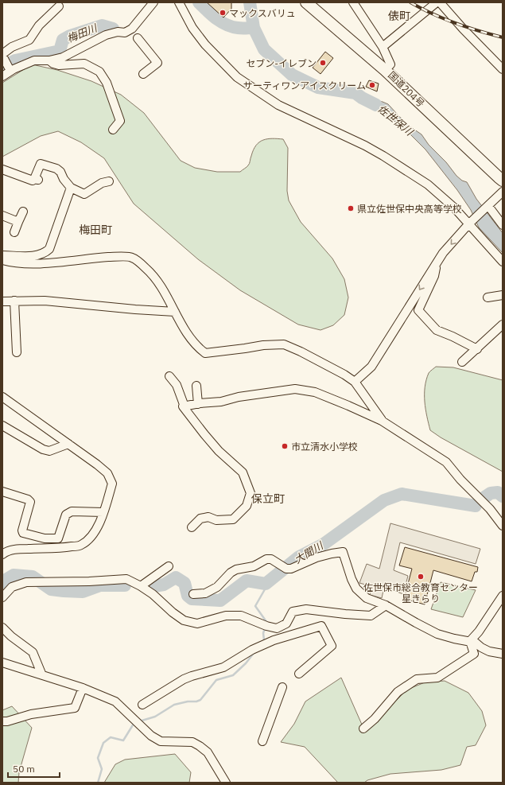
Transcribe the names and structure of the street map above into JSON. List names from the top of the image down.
{
  "streets": {
    "highway": ["国道204号"]
  },
  "districts": ["俵町", "梅田町", "保立町"],
  "water": ["梅田川", "佐世保川", "大聞川"],
  "places": [
    "マックスバリュ",
    "セブン-イレブン",
    "サーティワンアイスクリーム",
    "県立佐世保中央高等学校",
    "市立清水小学校",
    "佐世保市総合教育センター 星きらり"
  ],
  "scale_bar": "50 m"
}
